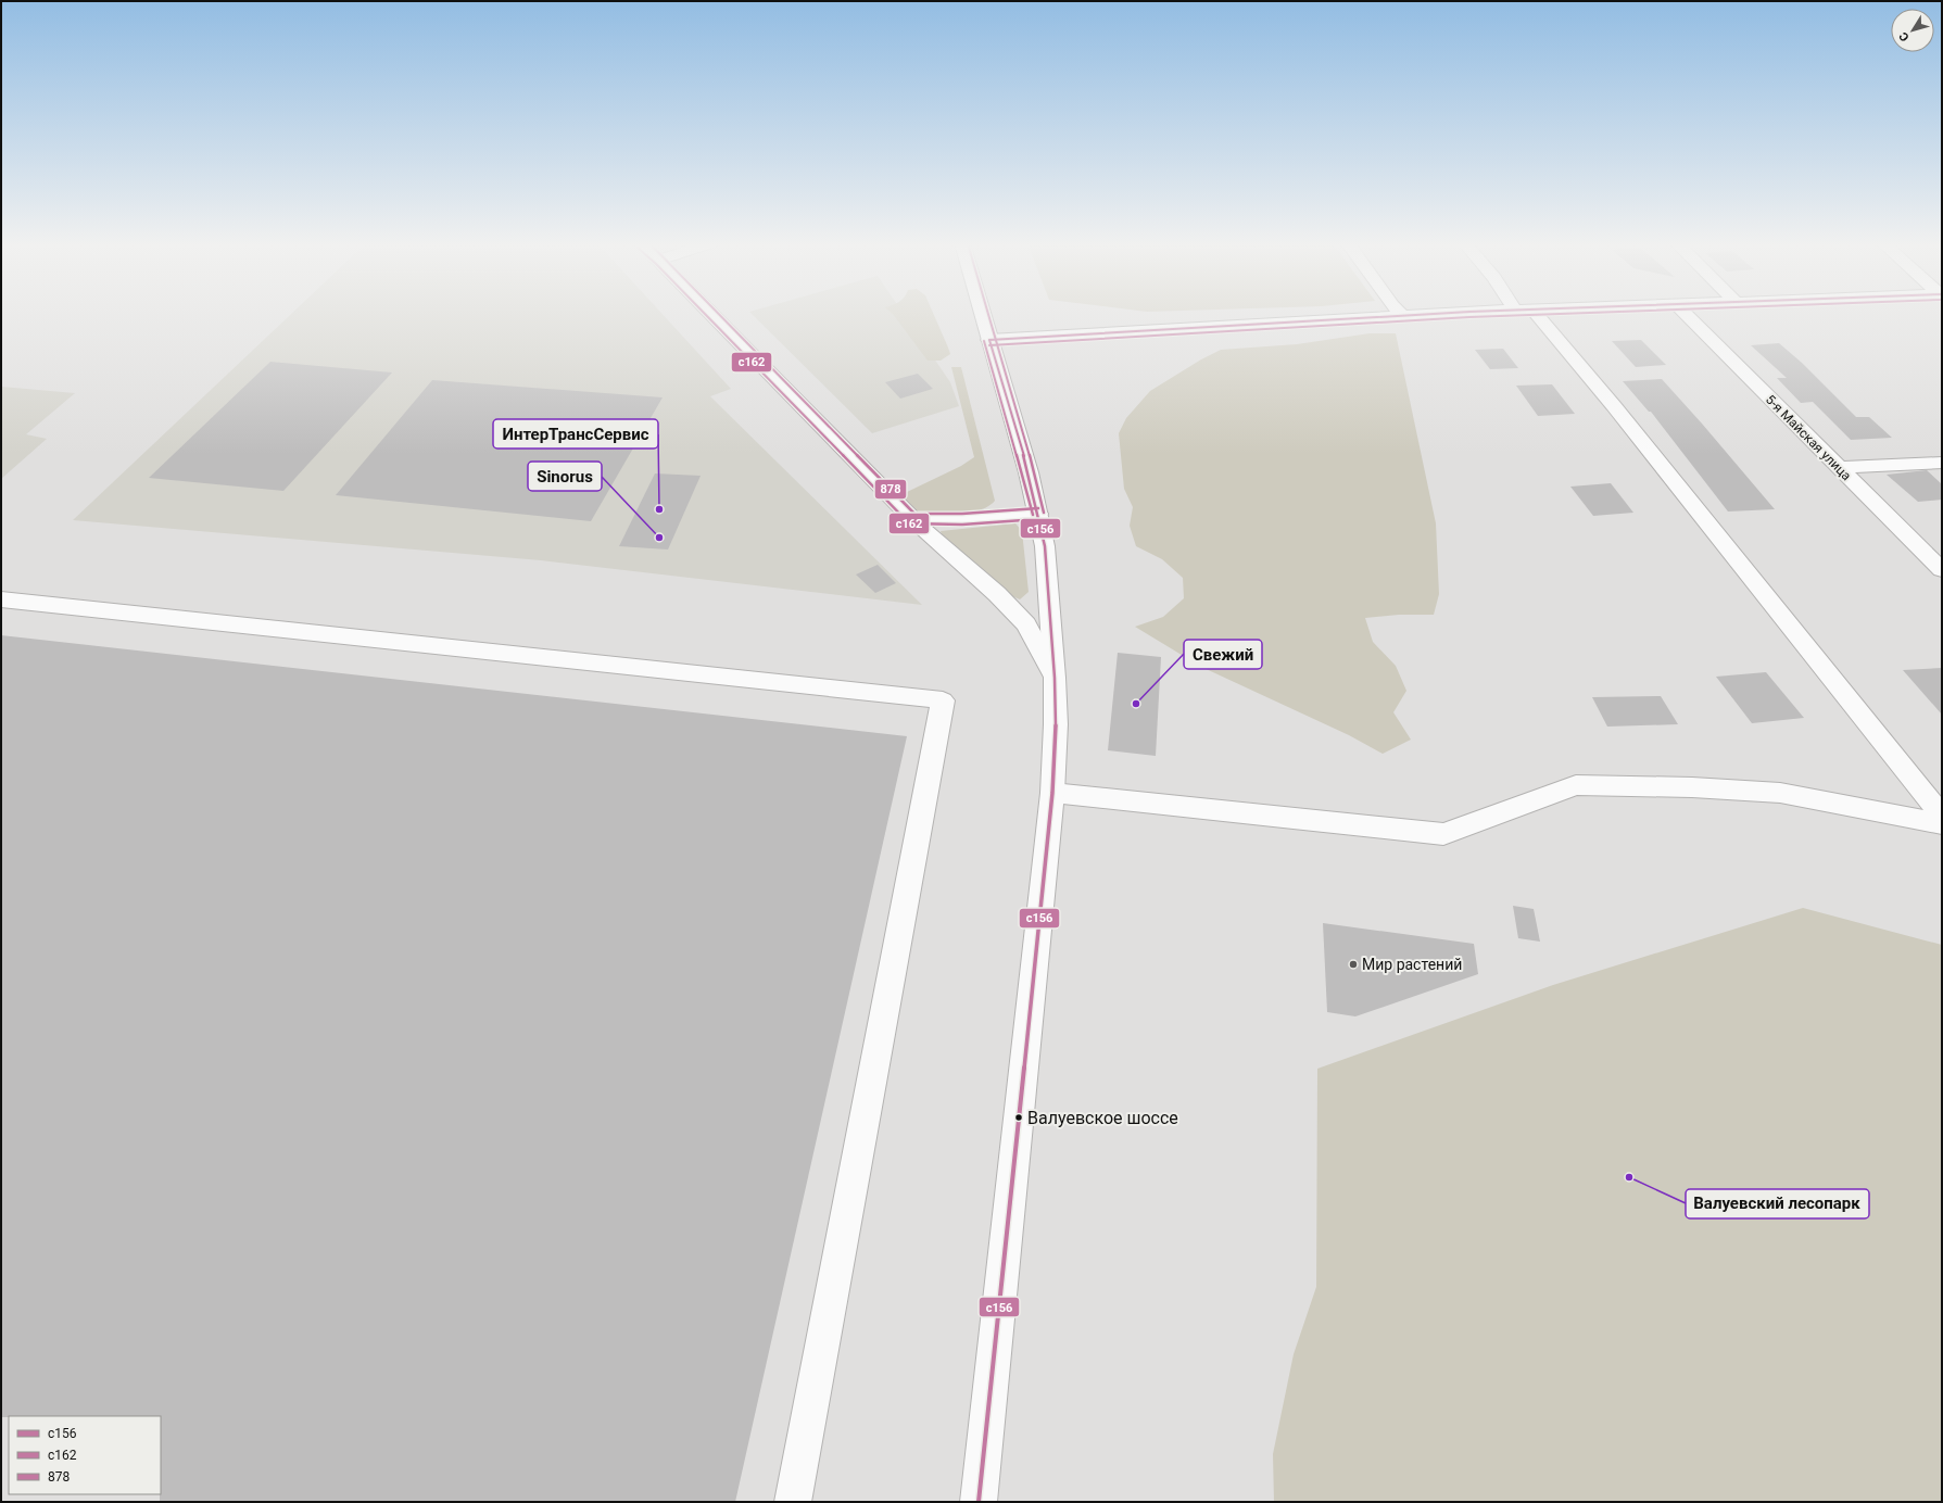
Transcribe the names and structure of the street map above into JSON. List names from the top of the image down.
{
  "streets": {
    "street": ["5-я Майская улица"]
  },
  "places": [
    "ИнтерТрансСервис",
    "Sinorus",
    "Свежий",
    "Мир растений",
    "Валуевское шоссе",
    "Валуевский лесопарк"
  ],
  "lines": ["transit line с156", "transit line с162", "transit line 878"],
  "legend": ["с156", "с162", "878"],
  "north": "bottom left"
}
